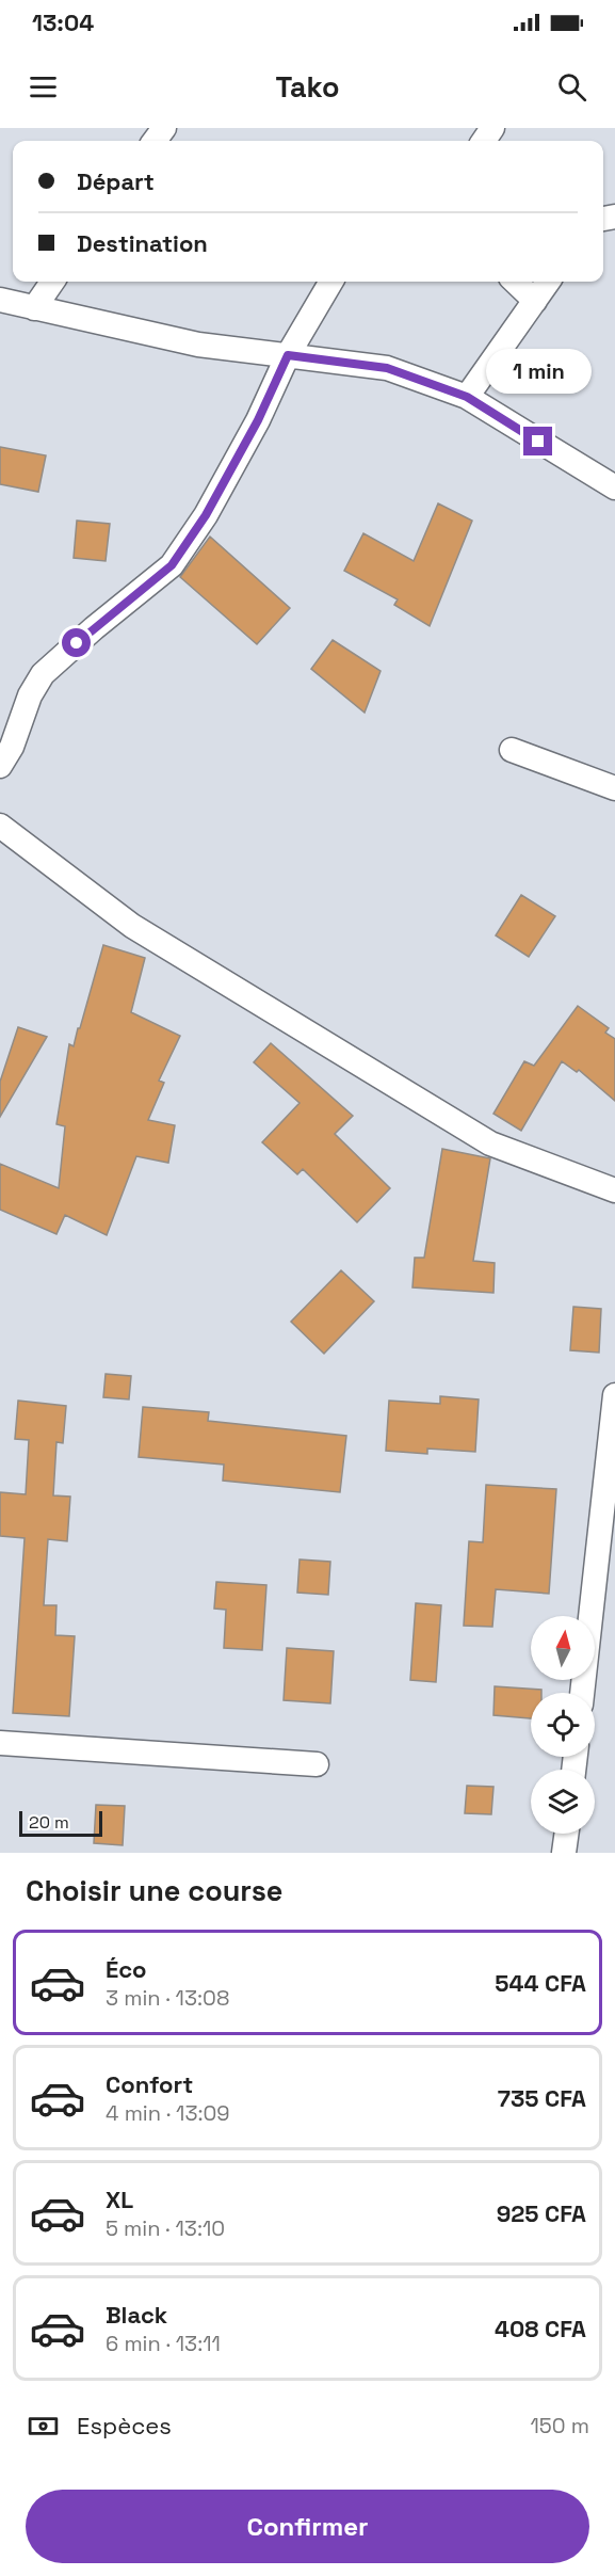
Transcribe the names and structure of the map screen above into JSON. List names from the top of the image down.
{
  "scale_bar": "20 m",
  "north": "top",
  "page": {
    "status": "13:04",
    "header": "Tako",
    "banner": ["Départ", "Destination"],
    "bubble": "1 min",
    "scale": "20 m",
    "heading": "Choisir une course",
    "list": [
      {
        "name": "Éco",
        "note": "3 min · 13:08",
        "value": "544 CFA"
      },
      {
        "name": "Confort",
        "note": "4 min · 13:09",
        "value": "735 CFA"
      },
      {
        "name": "XL",
        "note": "5 min · 13:10",
        "value": "925 CFA"
      },
      {
        "name": "Black",
        "note": "6 min · 13:11",
        "value": "408 CFA"
      }
    ],
    "pay": ["Espèces", "150 m"],
    "buttons": "Confirmer"
  }
}
